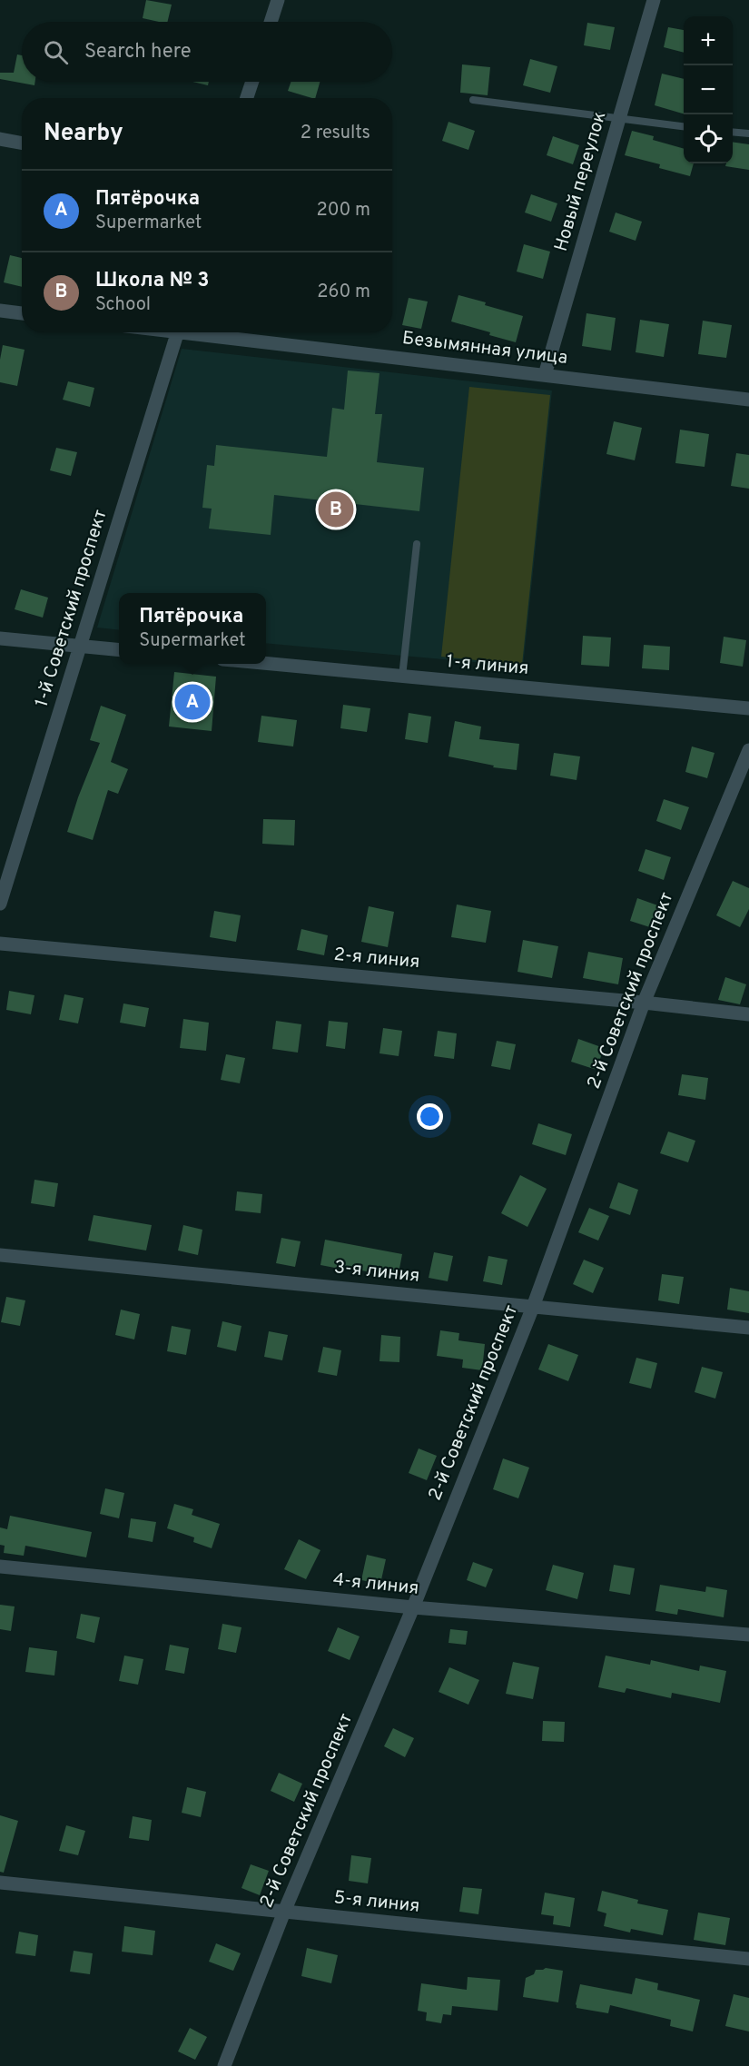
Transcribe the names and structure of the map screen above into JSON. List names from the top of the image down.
{
  "streets": {
    "street": [
      "Новый переулок",
      "Безымянная улица",
      "1-й Советский проспект",
      "1-я линия",
      "2-я линия",
      "2-й Советский проспект",
      "3-я линия",
      "4-я линия",
      "5-я линия"
    ]
  },
  "crossings": [
    ["Новый переулок", "Безымянная улица"],
    ["2-я линия", "2-й Советский проспект"],
    ["2-й Советский проспект", "3-я линия"],
    ["2-й Советский проспект", "4-я линия"],
    ["2-й Советский проспект", "5-я линия"]
  ],
  "page": {
    "map_buttons": ["+", "−"],
    "search": "Search here",
    "heading": ["Nearby", "2 results"],
    "list": [
      {
        "mark": "A",
        "name": "Пятёрочка",
        "note": "Supermarket",
        "value": "200 m"
      },
      {
        "mark": "B",
        "name": "Школа № 3",
        "note": "School",
        "value": "260 m"
      }
    ],
    "pins": ["B", "A"],
    "popup": ["Пятёрочка", "Supermarket"]
  }
}
